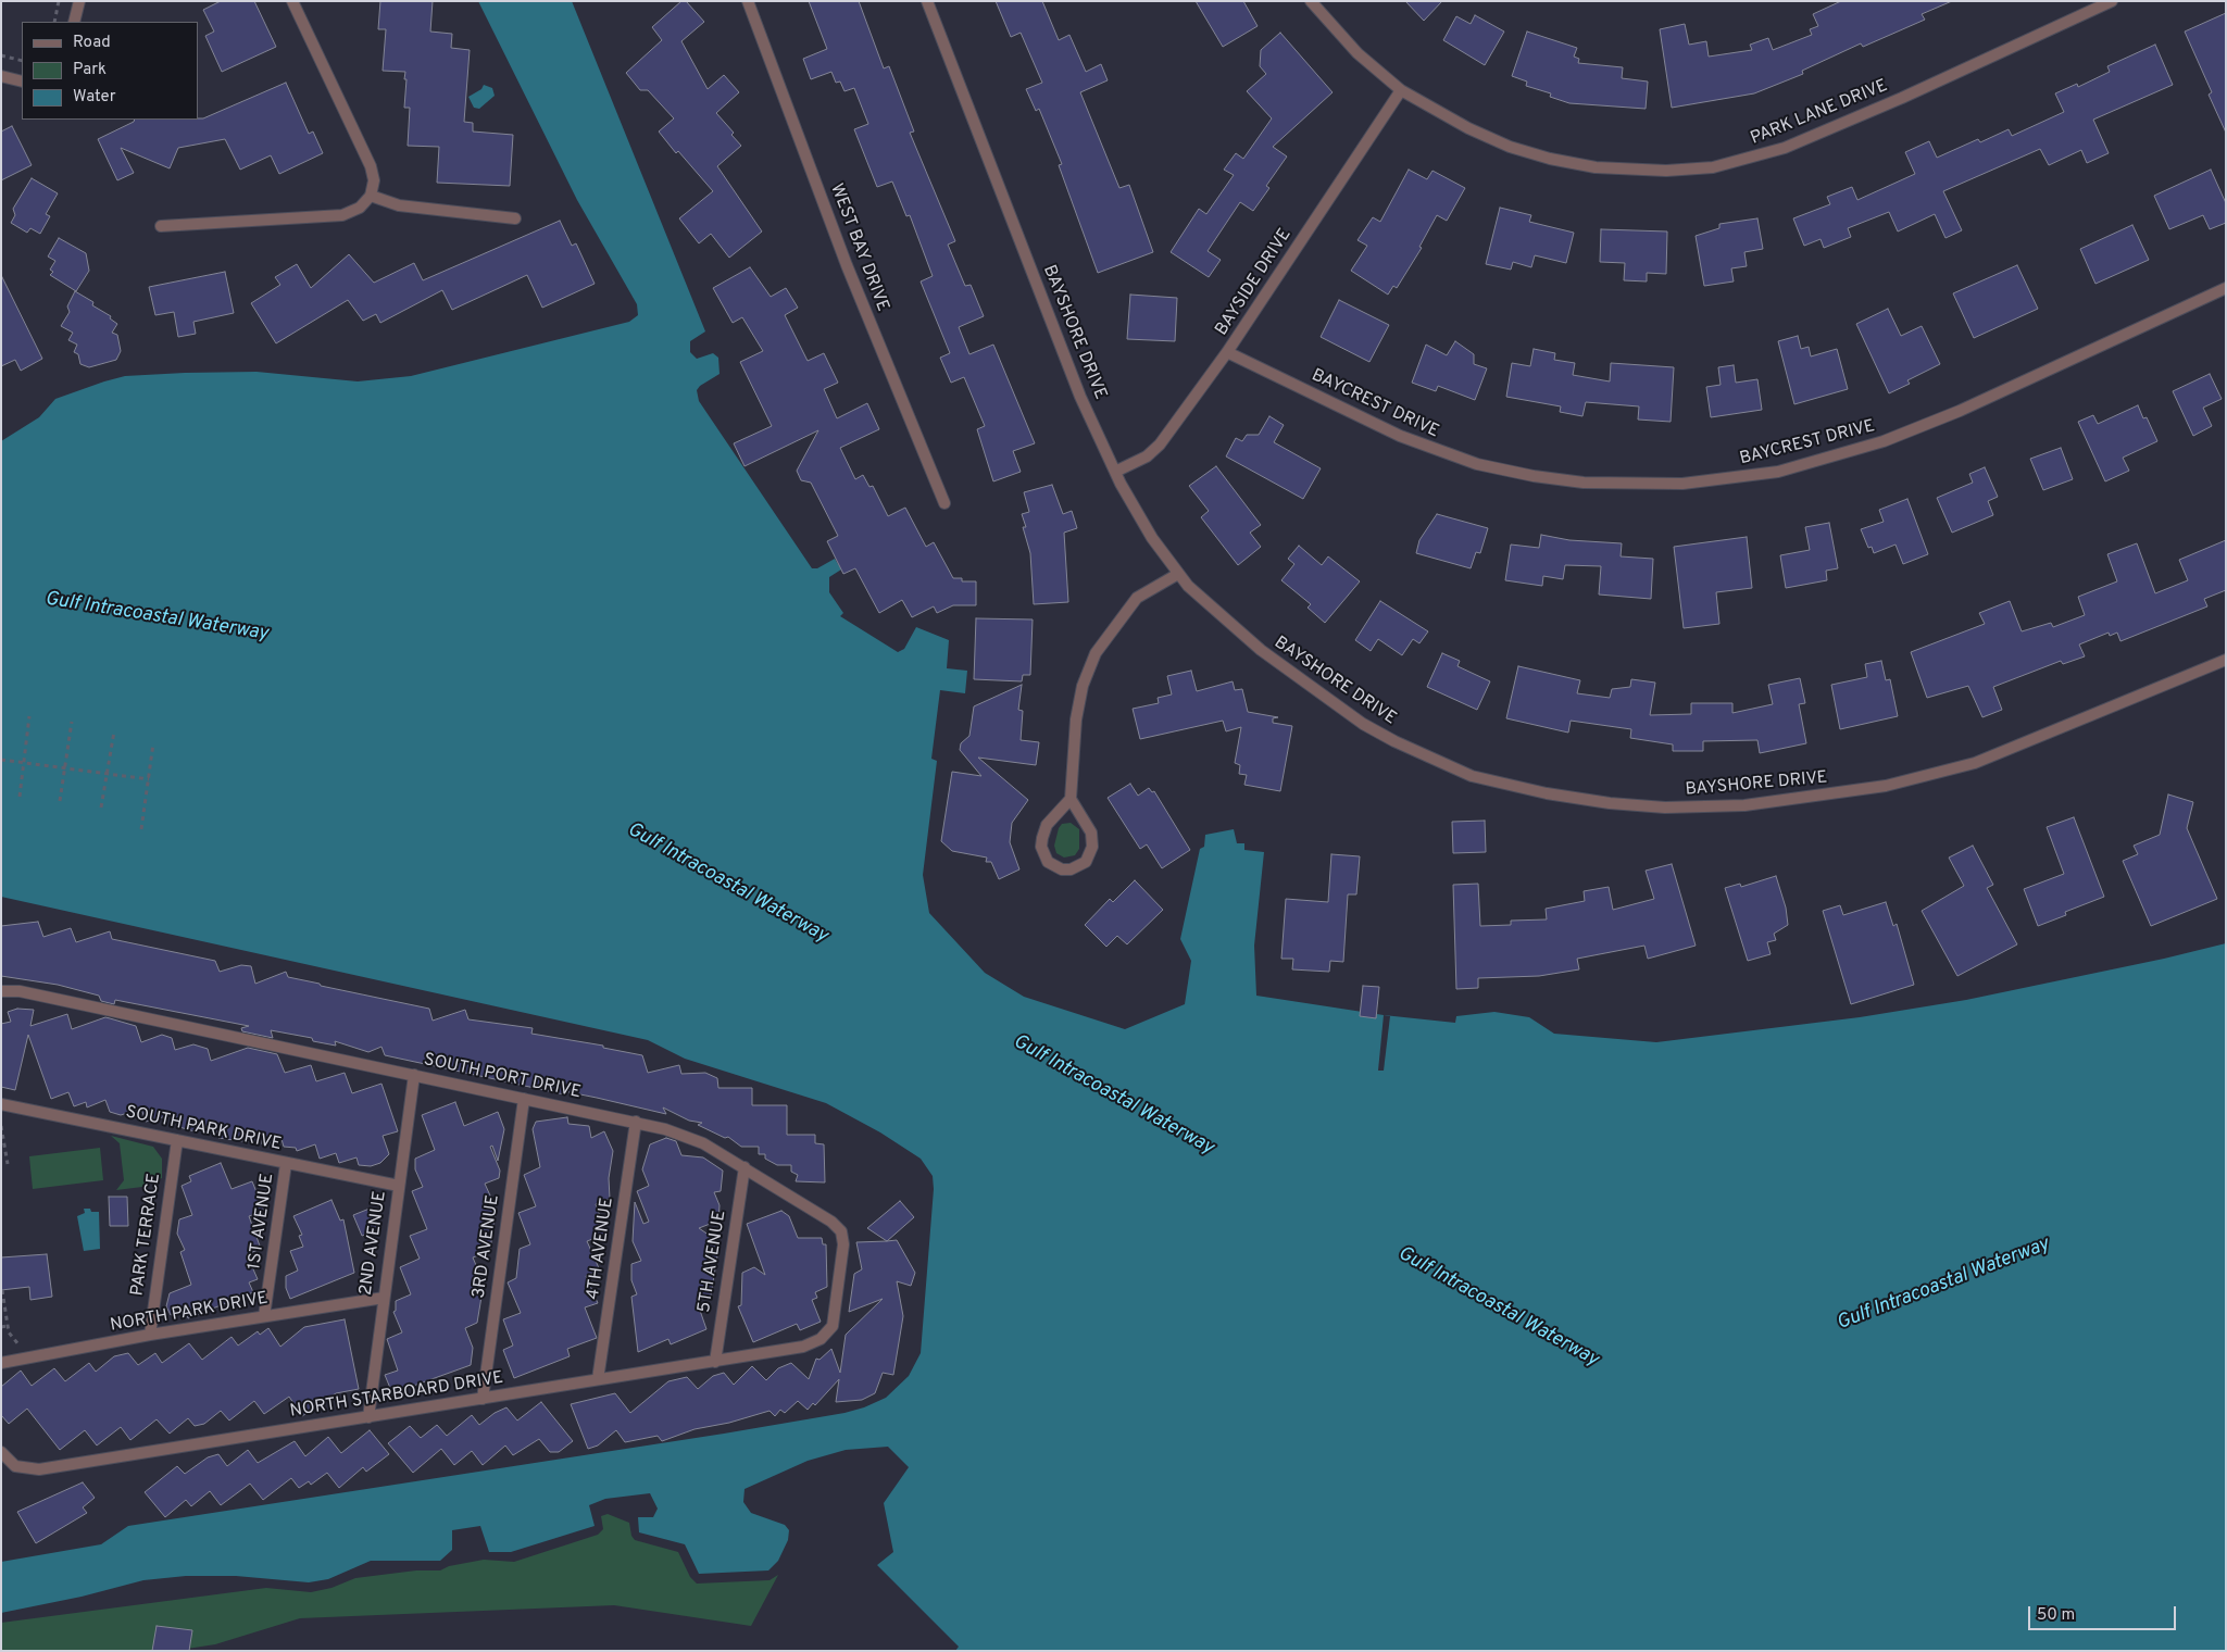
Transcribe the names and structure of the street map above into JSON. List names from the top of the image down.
{
  "streets": {
    "street": [
      "PARK LANE DRIVE",
      "WEST BAY DRIVE",
      "BAYSIDE DRIVE",
      "BAYSHORE DRIVE",
      "BAYCREST DRIVE",
      "SOUTH PORT DRIVE",
      "SOUTH PARK DRIVE",
      "1ST AVENUE",
      "PARK TERRACE",
      "2ND AVENUE",
      "3RD AVENUE",
      "4TH AVENUE",
      "5TH AVENUE",
      "NORTH PARK DRIVE",
      "NORTH STARBOARD DRIVE"
    ]
  },
  "crossings": [
    ["PARK LANE DRIVE", "BAYSIDE DRIVE"],
    ["BAYSIDE DRIVE", "BAYSHORE DRIVE"],
    ["BAYSIDE DRIVE", "BAYCREST DRIVE"],
    ["SOUTH PORT DRIVE", "2ND AVENUE"],
    ["SOUTH PORT DRIVE", "3RD AVENUE"],
    ["SOUTH PORT DRIVE", "4TH AVENUE"],
    ["SOUTH PORT DRIVE", "5TH AVENUE"],
    ["SOUTH PORT DRIVE", "NORTH STARBOARD DRIVE"],
    ["SOUTH PARK DRIVE", "1ST AVENUE"],
    ["SOUTH PARK DRIVE", "PARK TERRACE"],
    ["SOUTH PARK DRIVE", "2ND AVENUE"],
    ["1ST AVENUE", "NORTH PARK DRIVE"],
    ["PARK TERRACE", "NORTH PARK DRIVE"],
    ["2ND AVENUE", "NORTH PARK DRIVE"],
    ["2ND AVENUE", "NORTH STARBOARD DRIVE"],
    ["3RD AVENUE", "NORTH STARBOARD DRIVE"],
    ["4TH AVENUE", "NORTH STARBOARD DRIVE"],
    ["5TH AVENUE", "NORTH STARBOARD DRIVE"]
  ],
  "water": ["Gulf Intracoastal Waterway"],
  "legend": ["Road", "Park", "Water"],
  "scale_bar": "50 m"
}
